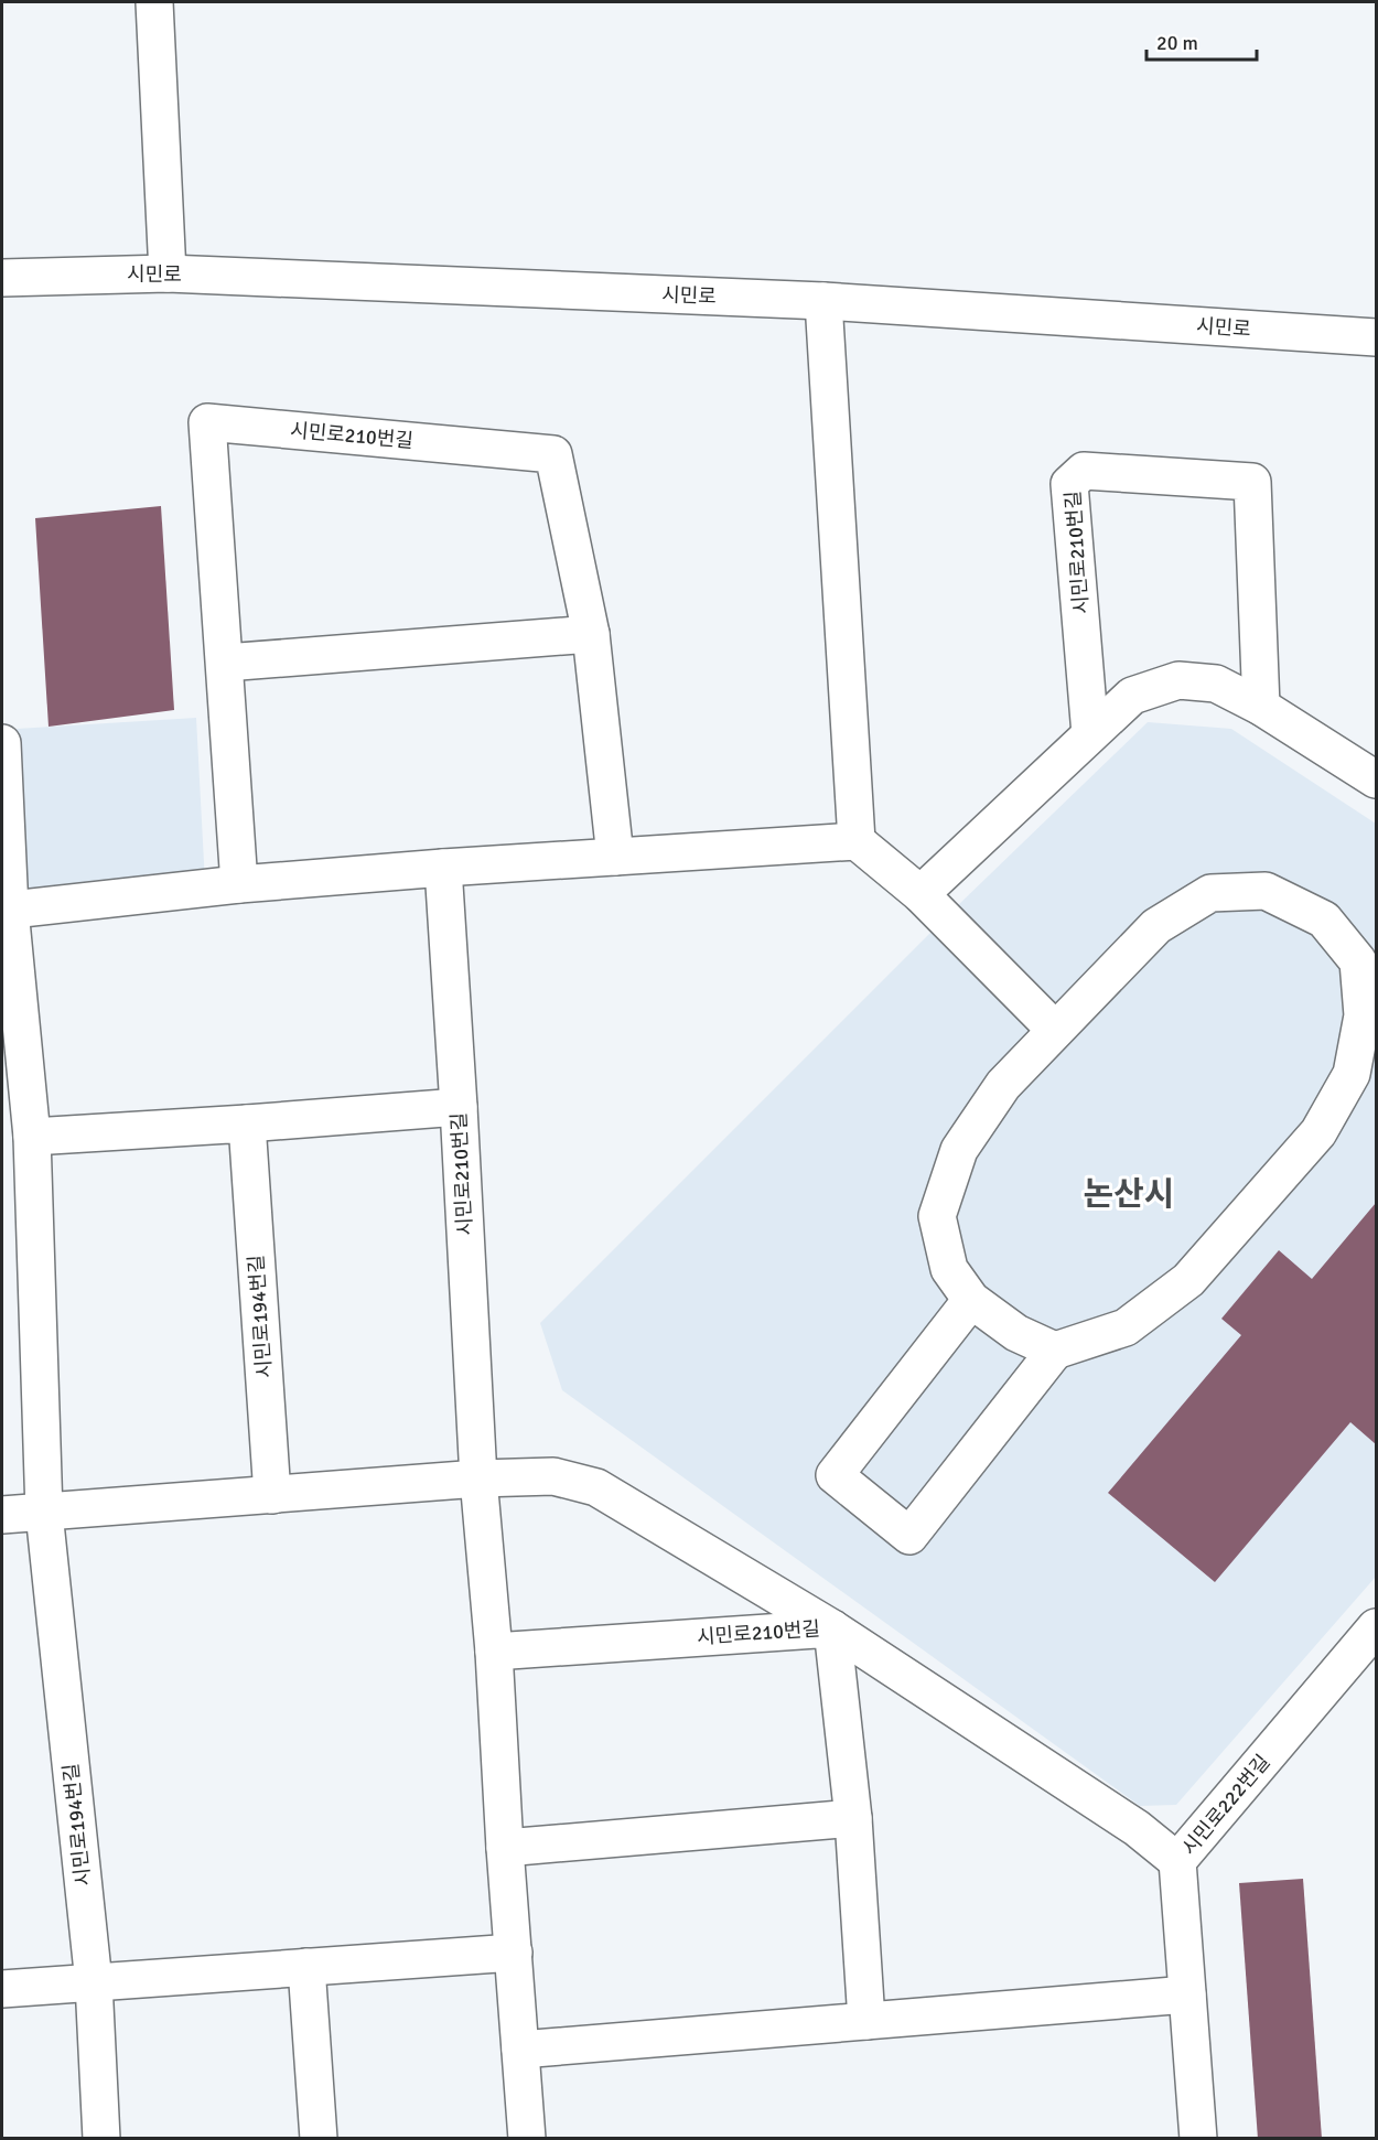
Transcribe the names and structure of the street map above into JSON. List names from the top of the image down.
{
  "streets": {
    "street": [
      "시민로",
      "시민로210번길",
      "시민로194번길",
      "시민로222번길"
    ]
  },
  "districts": ["논산시"],
  "scale_bar": "20 m"
}
